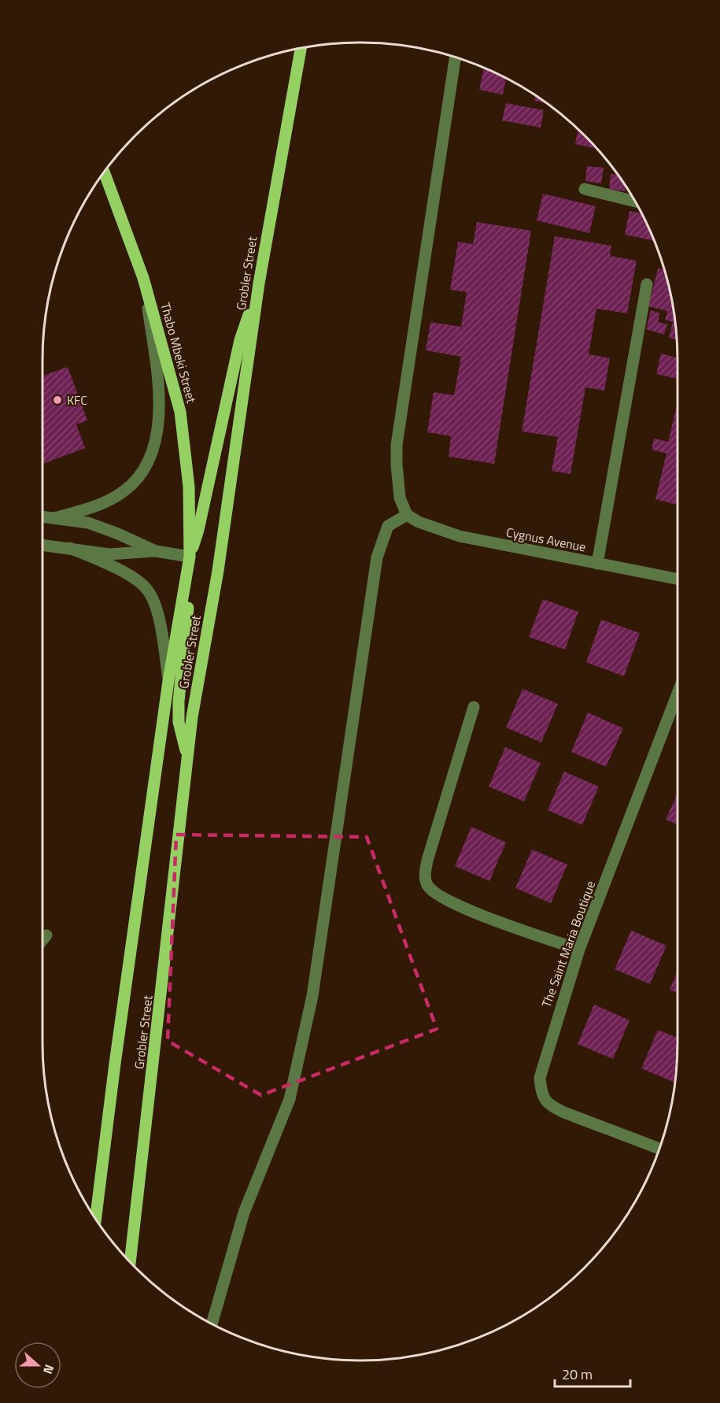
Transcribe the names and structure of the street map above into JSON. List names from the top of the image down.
{
  "streets": {
    "main road": ["Grobler Street", "Thabo Mbeki Street"],
    "street": ["Cygnus Avenue", "The Saint Maria Boutique"]
  },
  "crossings": [
    ["Grobler Street", "Thabo Mbeki Street"]
  ],
  "places": ["KFC"],
  "scale_bar": "20 m",
  "north": "right"
}
